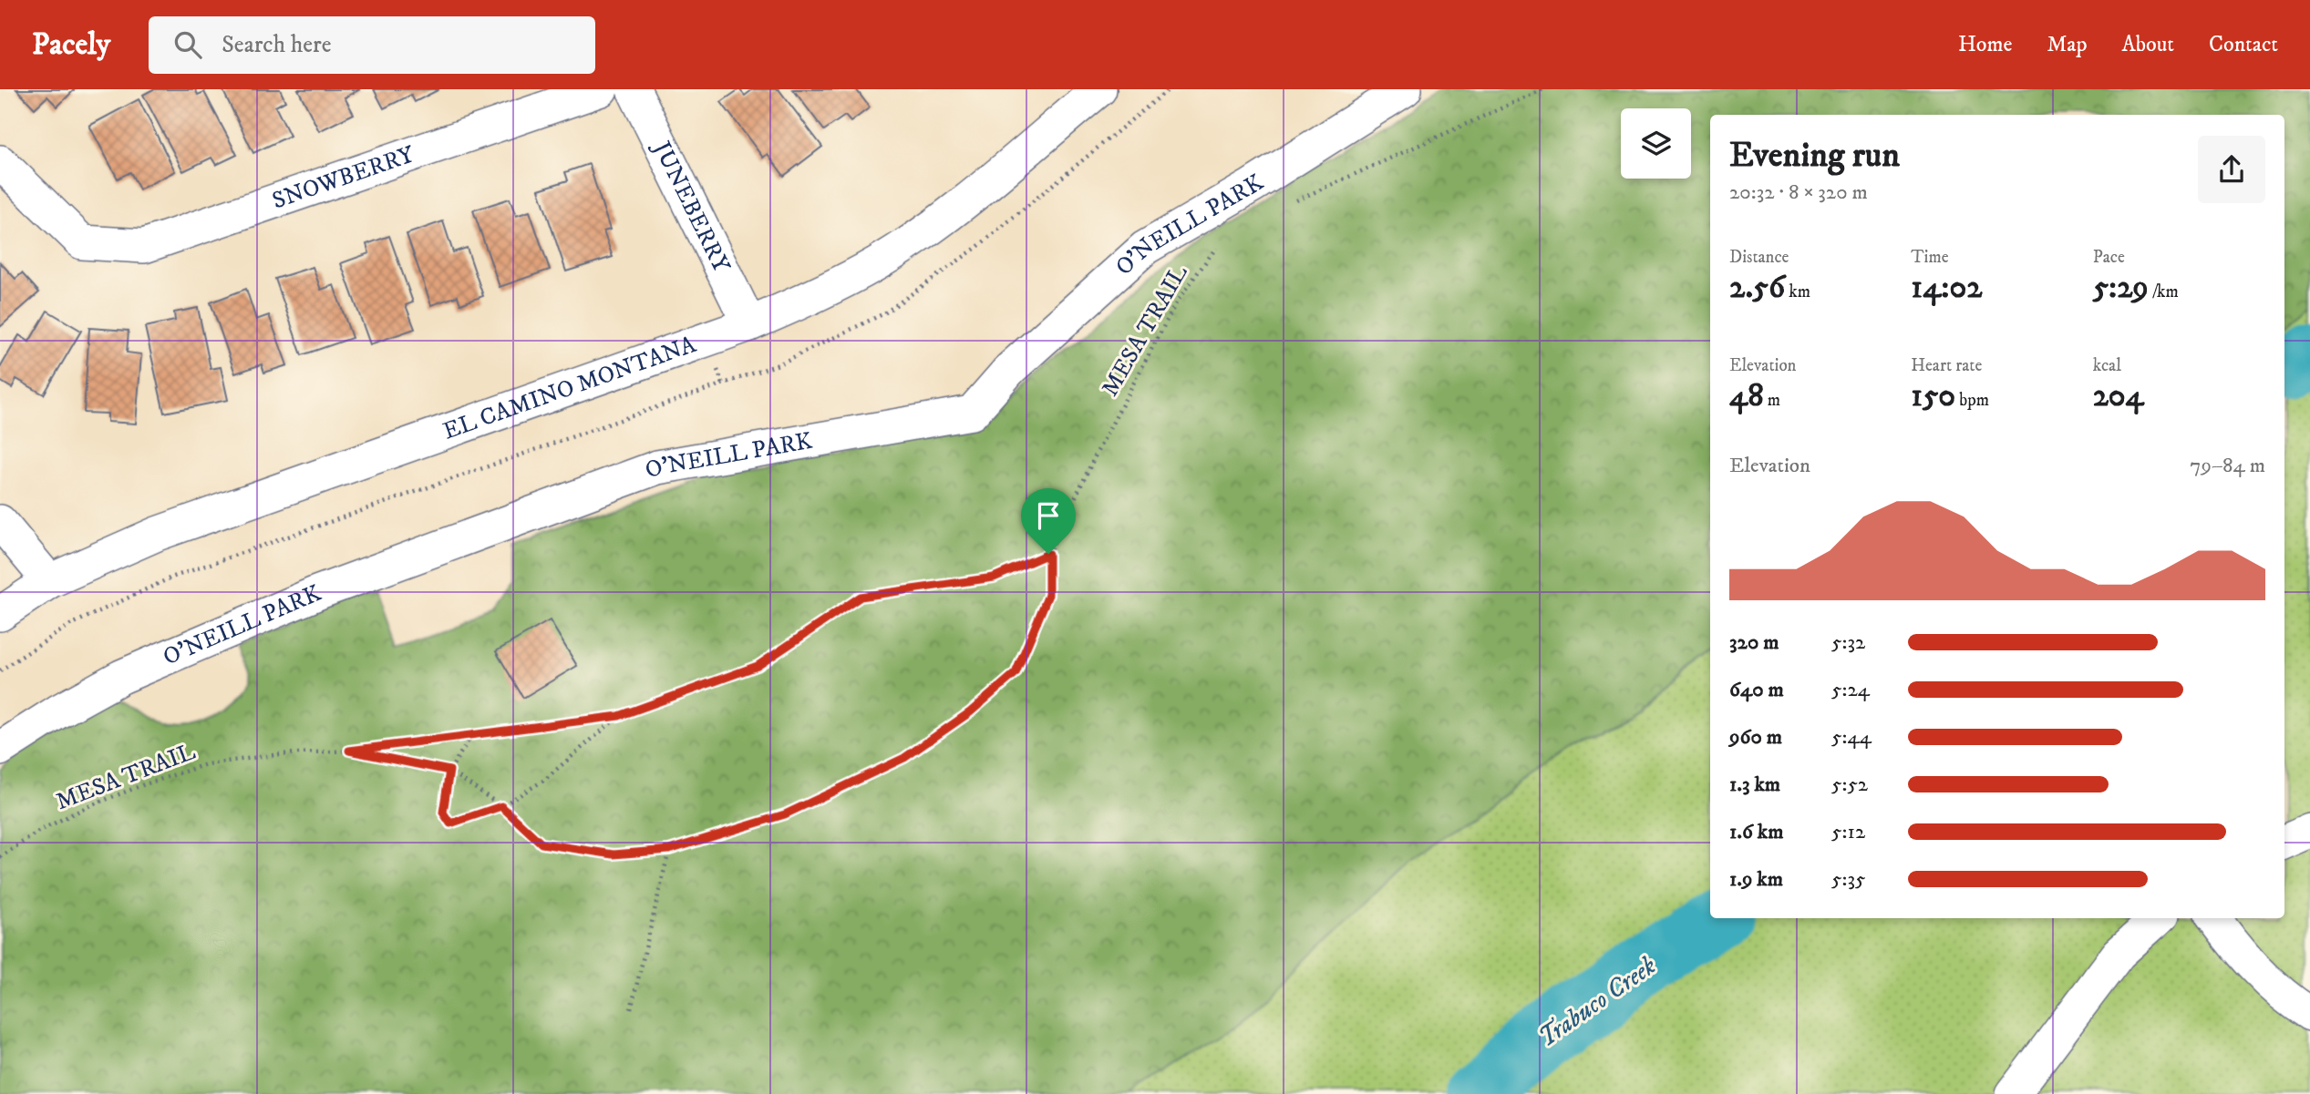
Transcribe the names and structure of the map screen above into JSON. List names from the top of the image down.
{
  "streets": {
    "street": [
      "SNOWBERRY",
      "JUNEBERRY",
      "O'NEILL PARK",
      "EL CAMINO MONTANA"
    ],
    "path": ["MESA TRAIL"]
  },
  "crossings": [
    ["JUNEBERRY", "EL CAMINO MONTANA"]
  ],
  "water": ["Trabuco Creek"],
  "page": {
    "header": "Pacely",
    "search": "Search here",
    "nav": [
      "Home",
      "Map",
      "About",
      "Contact"
    ],
    "heading": ["Evening run", "20:32 · 8 × 320 m"],
    "stats": [
      ["Distance", "2.56 km"],
      ["Time", "14:02"],
      ["Pace", "5:29 /km"],
      ["Elevation", "48 m"],
      ["Heart rate", "150 bpm"],
      ["kcal", "204"]
    ],
    "chart": ["Elevation", "79–84 m"],
    "list": [
      {
        "name": "320 m",
        "note": "5:32"
      },
      {
        "name": "640 m",
        "note": "5:24"
      },
      {
        "name": "960 m",
        "note": "5:44"
      },
      {
        "name": "1.3 km",
        "note": "5:52"
      },
      {
        "name": "1.6 km",
        "note": "5:12"
      },
      {
        "name": "1.9 km",
        "note": "5:35"
      }
    ]
  }
}
